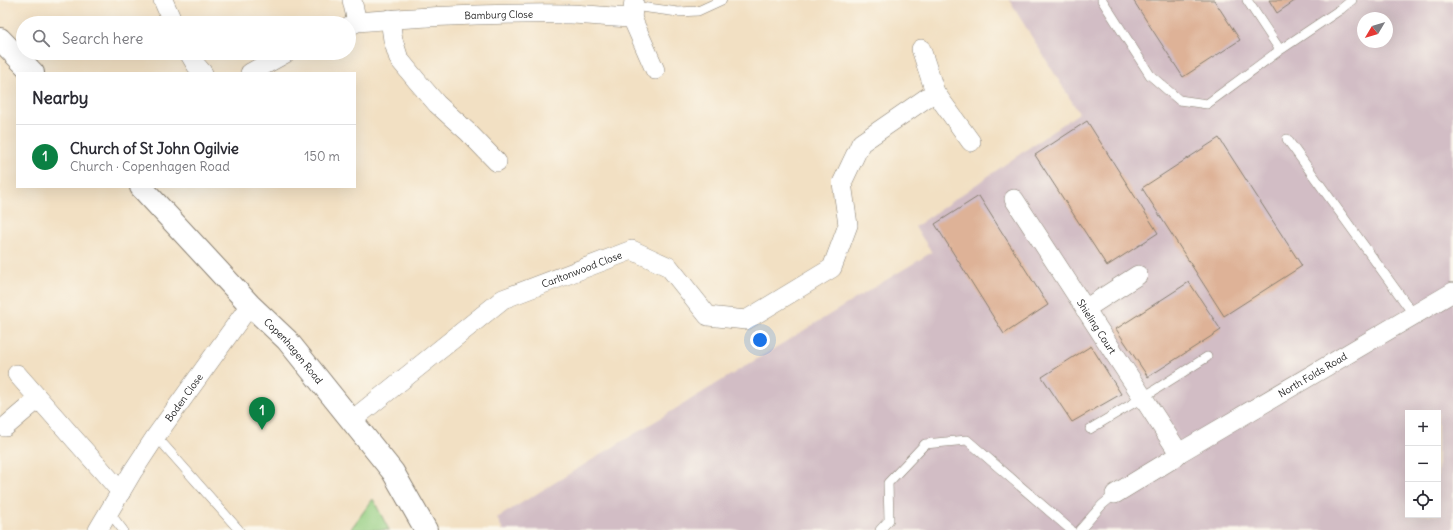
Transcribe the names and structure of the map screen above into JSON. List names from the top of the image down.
{
  "streets": {
    "street": [
      "Bamburg Close",
      "Carltonwood Close",
      "Shieling Court",
      "Copenhagen Road",
      "North Folds Road",
      "Boden Close"
    ]
  },
  "crossings": [
    ["Carltonwood Close", "Copenhagen Road"],
    ["Shieling Court", "North Folds Road"],
    ["Copenhagen Road", "Boden Close"]
  ],
  "north": "bottom left",
  "page": {
    "search": "Search here",
    "heading": "Nearby",
    "list": [
      {
        "mark": "1",
        "name": "Church of St John Ogilvie",
        "note": "Church · Copenhagen Road",
        "value": "150 m"
      }
    ],
    "pins": "1",
    "map_buttons": ["+", "−"]
  }
}
